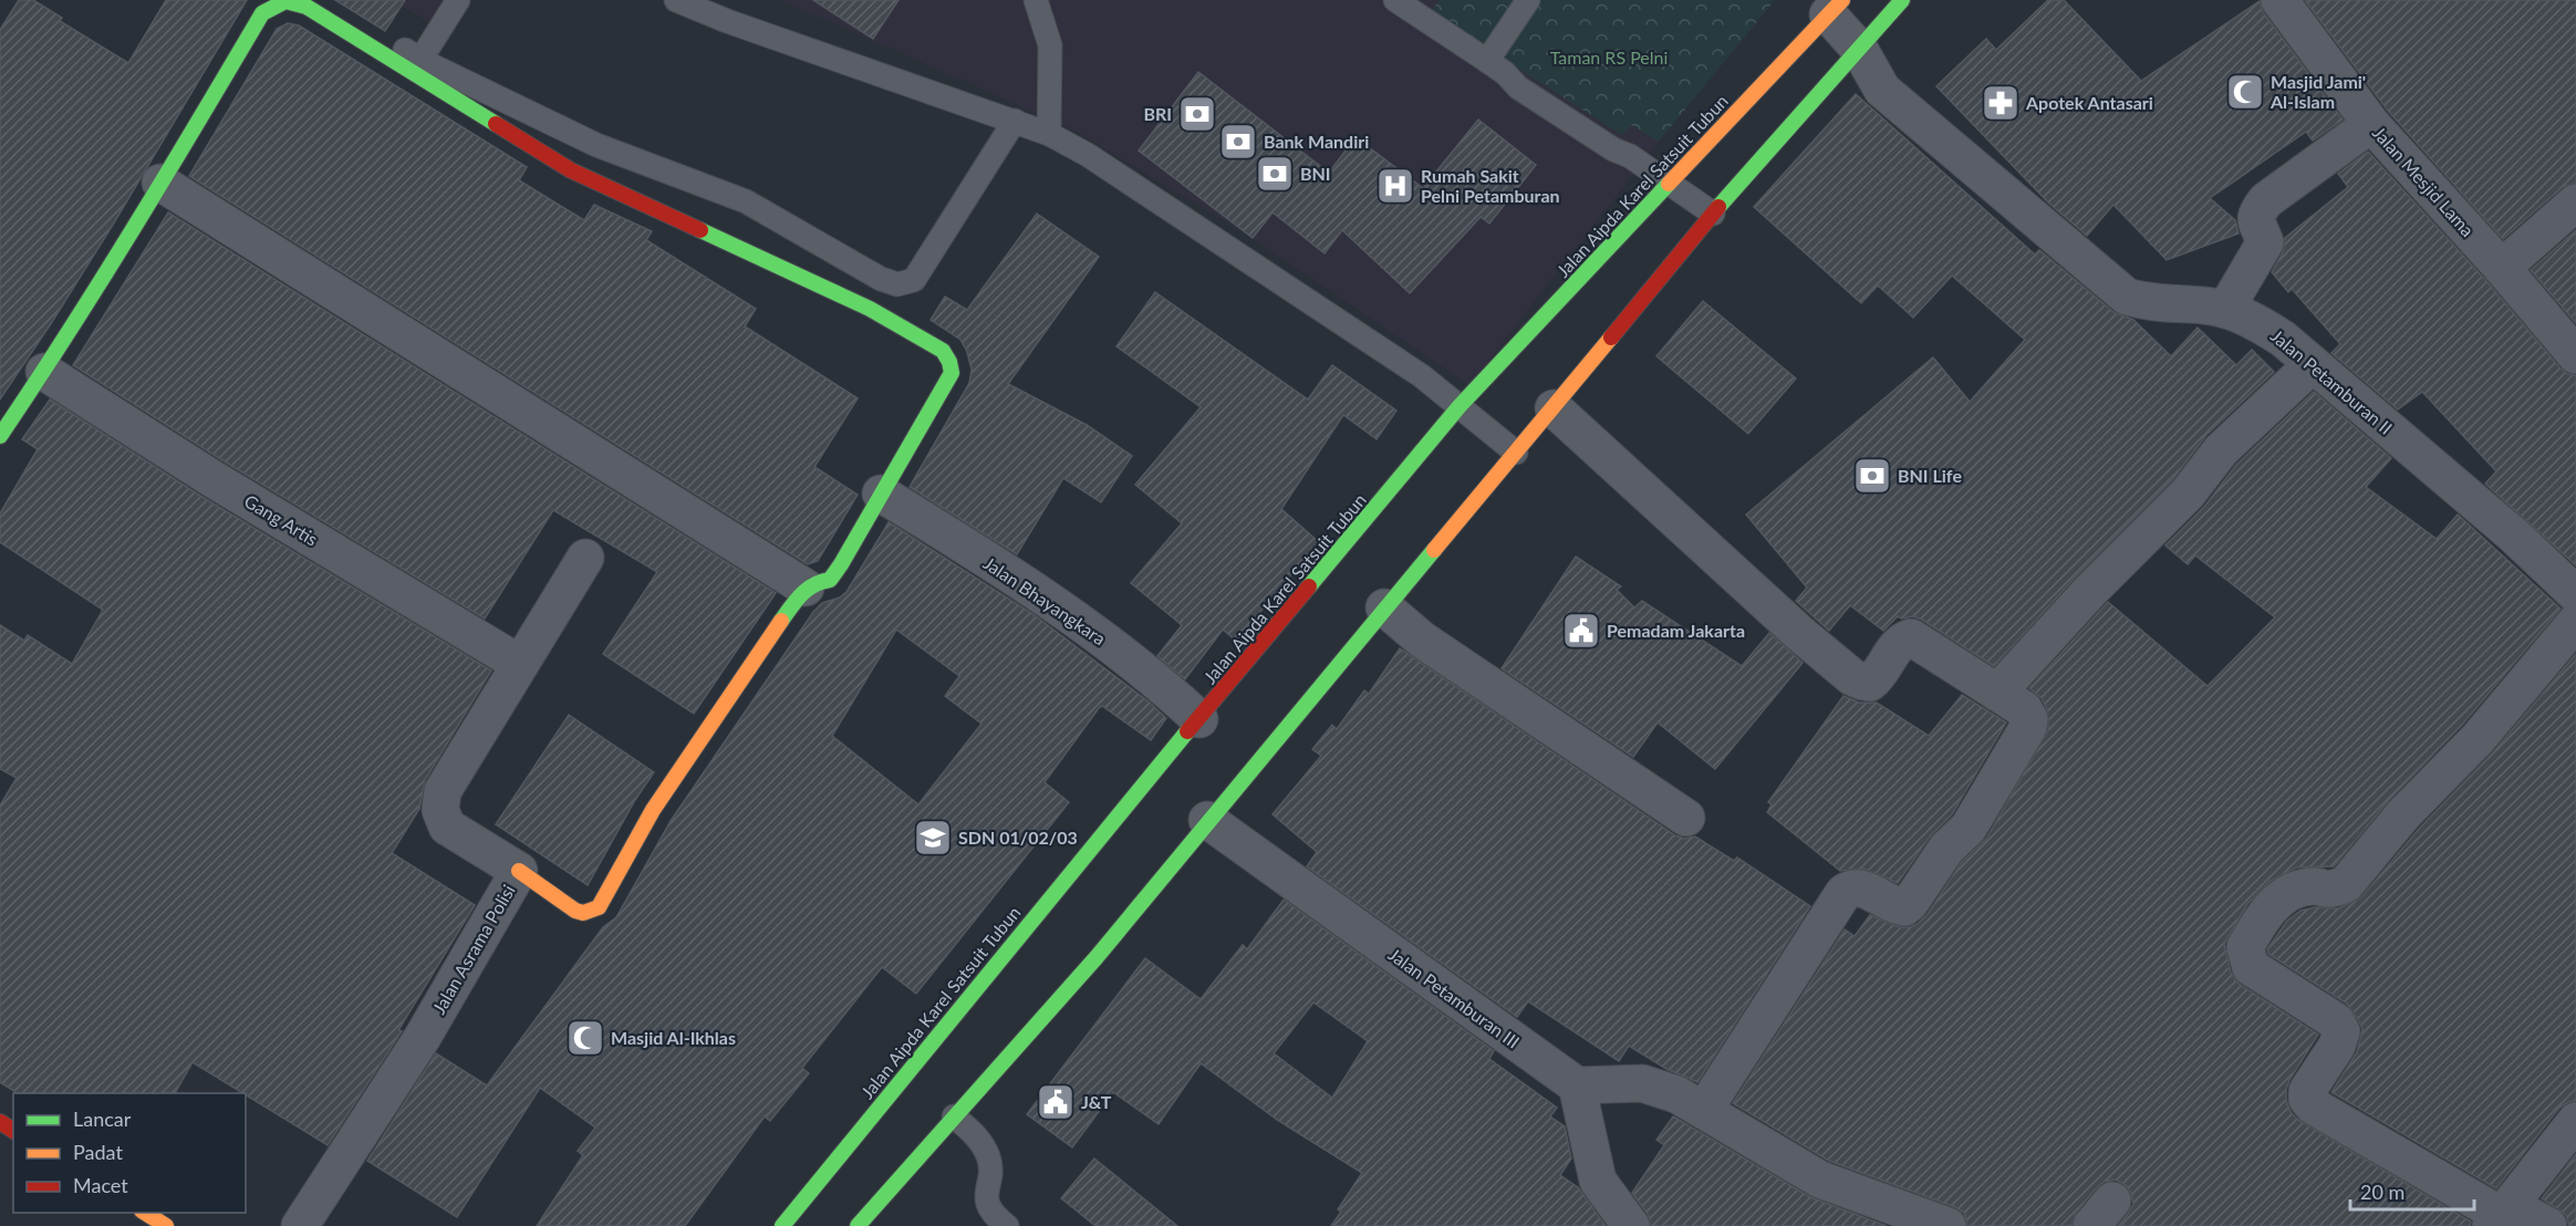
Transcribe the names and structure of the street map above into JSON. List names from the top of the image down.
{
  "streets": {
    "main road": ["Jalan Aipda Karel Satsuit Tubun"],
    "street": [
      "Jalan Mesjid Lama",
      "Jalan Petamburan II",
      "Gang Artis",
      "Jalan Bhayangkara",
      "Jalan Asrama Polisi",
      "Jalan Petamburan III"
    ]
  },
  "crossings": [
    ["Jalan Aipda Karel Satsuit Tubun", "Jalan Petamburan II"],
    ["Jalan Aipda Karel Satsuit Tubun", "Jalan Bhayangkara"],
    ["Gang Artis", "Jalan Asrama Polisi"]
  ],
  "parks": ["Taman RS Pelni"],
  "places": {
    "mosque": ["Masjid Jami' Al-Islam", "Masjid Al-Ikhlas"],
    "pharmacy": ["Apotek Antasari"],
    "bank": [
      "BRI",
      "Bank Mandiri",
      "BNI",
      "BNI Life"
    ],
    "hospital": ["Rumah Sakit Pelni Petamburan"],
    "public building": ["Pemadam Jakarta", "J&T"],
    "school or university": ["SDN 01/02/03"]
  },
  "legend": ["Lancar", "Padat", "Macet"],
  "scale_bar": "20 m"
}
